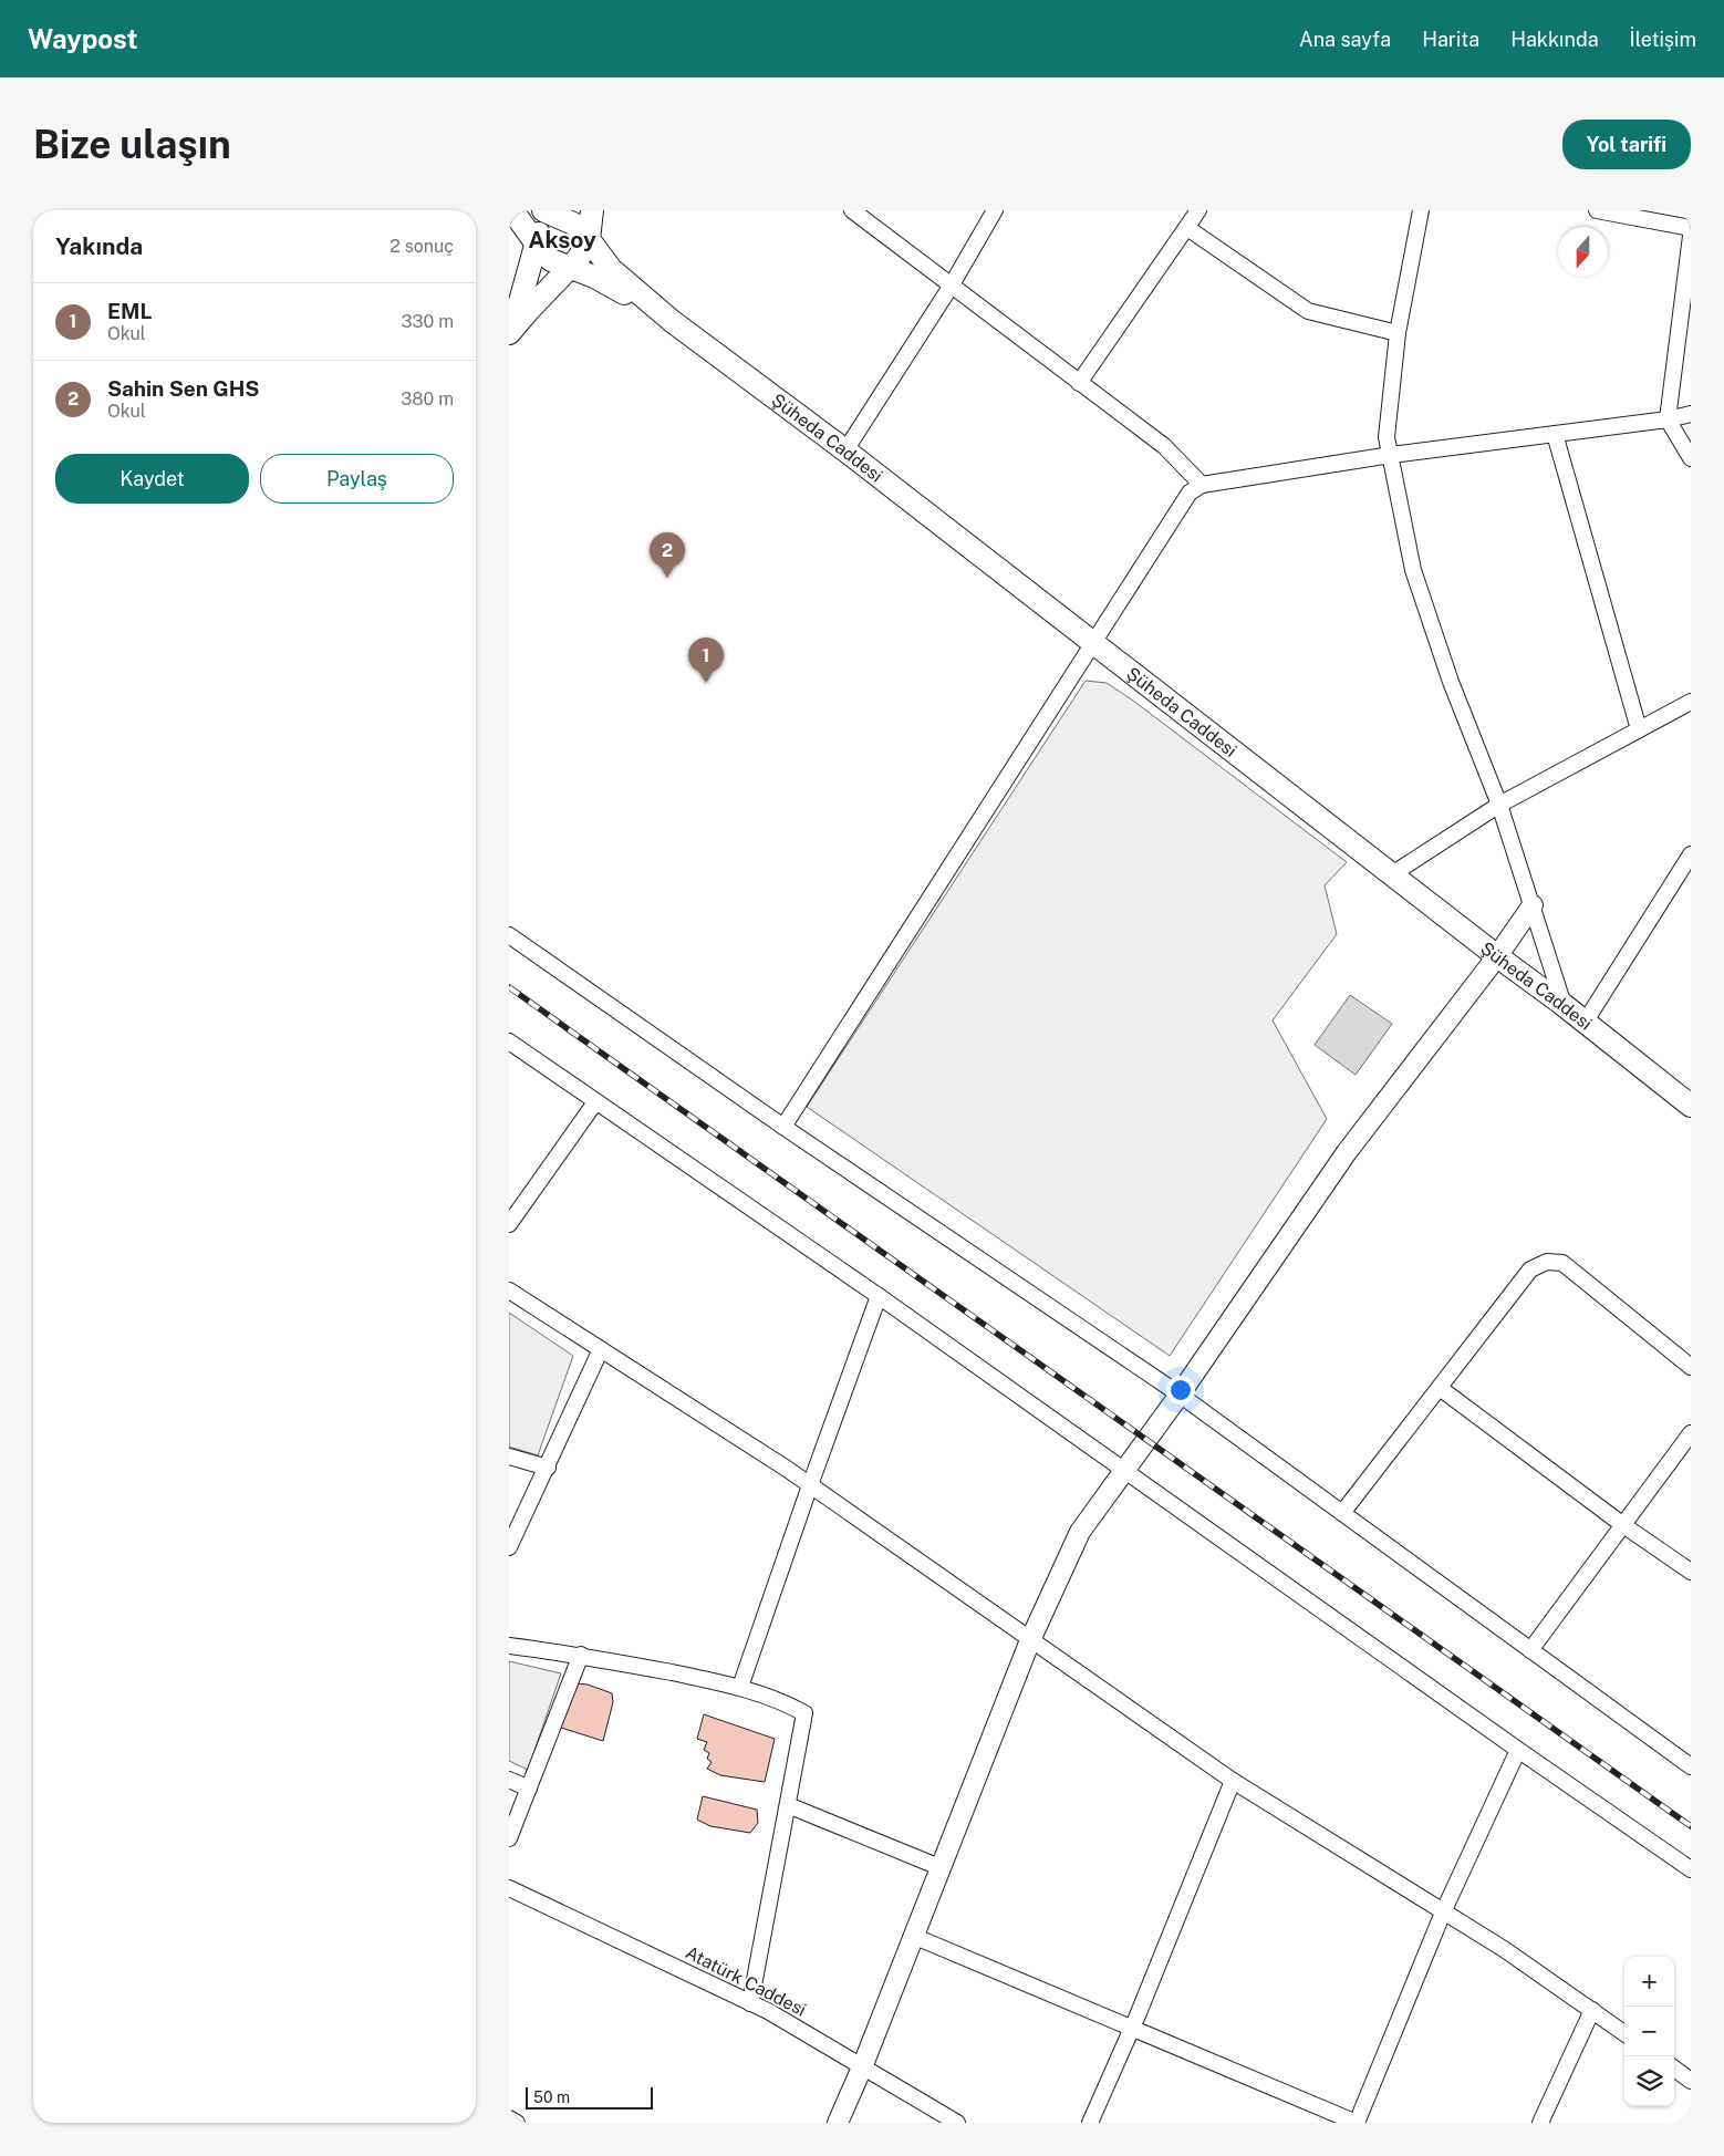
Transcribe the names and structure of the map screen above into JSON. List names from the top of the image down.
{
  "streets": {
    "main road": ["Şüheda Caddesi"],
    "street": ["Atatürk Caddesi"]
  },
  "districts": ["Aksoy"],
  "scale_bar": "50 m",
  "north": "bottom",
  "page": {
    "header": "Waypost",
    "nav": [
      "Ana sayfa",
      "Harita",
      "Hakkında",
      "İletişim"
    ],
    "buttons": [
      "Yol tarifi",
      ["Kaydet", "Paylaş"]
    ],
    "title": "Bize ulaşın",
    "heading": ["Yakında", "2 sonuç"],
    "list": [
      {
        "mark": "1",
        "name": "EML",
        "note": "Okul",
        "value": "330 m"
      },
      {
        "mark": "2",
        "name": "Sahin Sen GHS",
        "note": "Okul",
        "value": "380 m"
      }
    ],
    "pins": ["2", "1"],
    "map_buttons": ["+", "−"],
    "scale": "50 m"
  }
}
